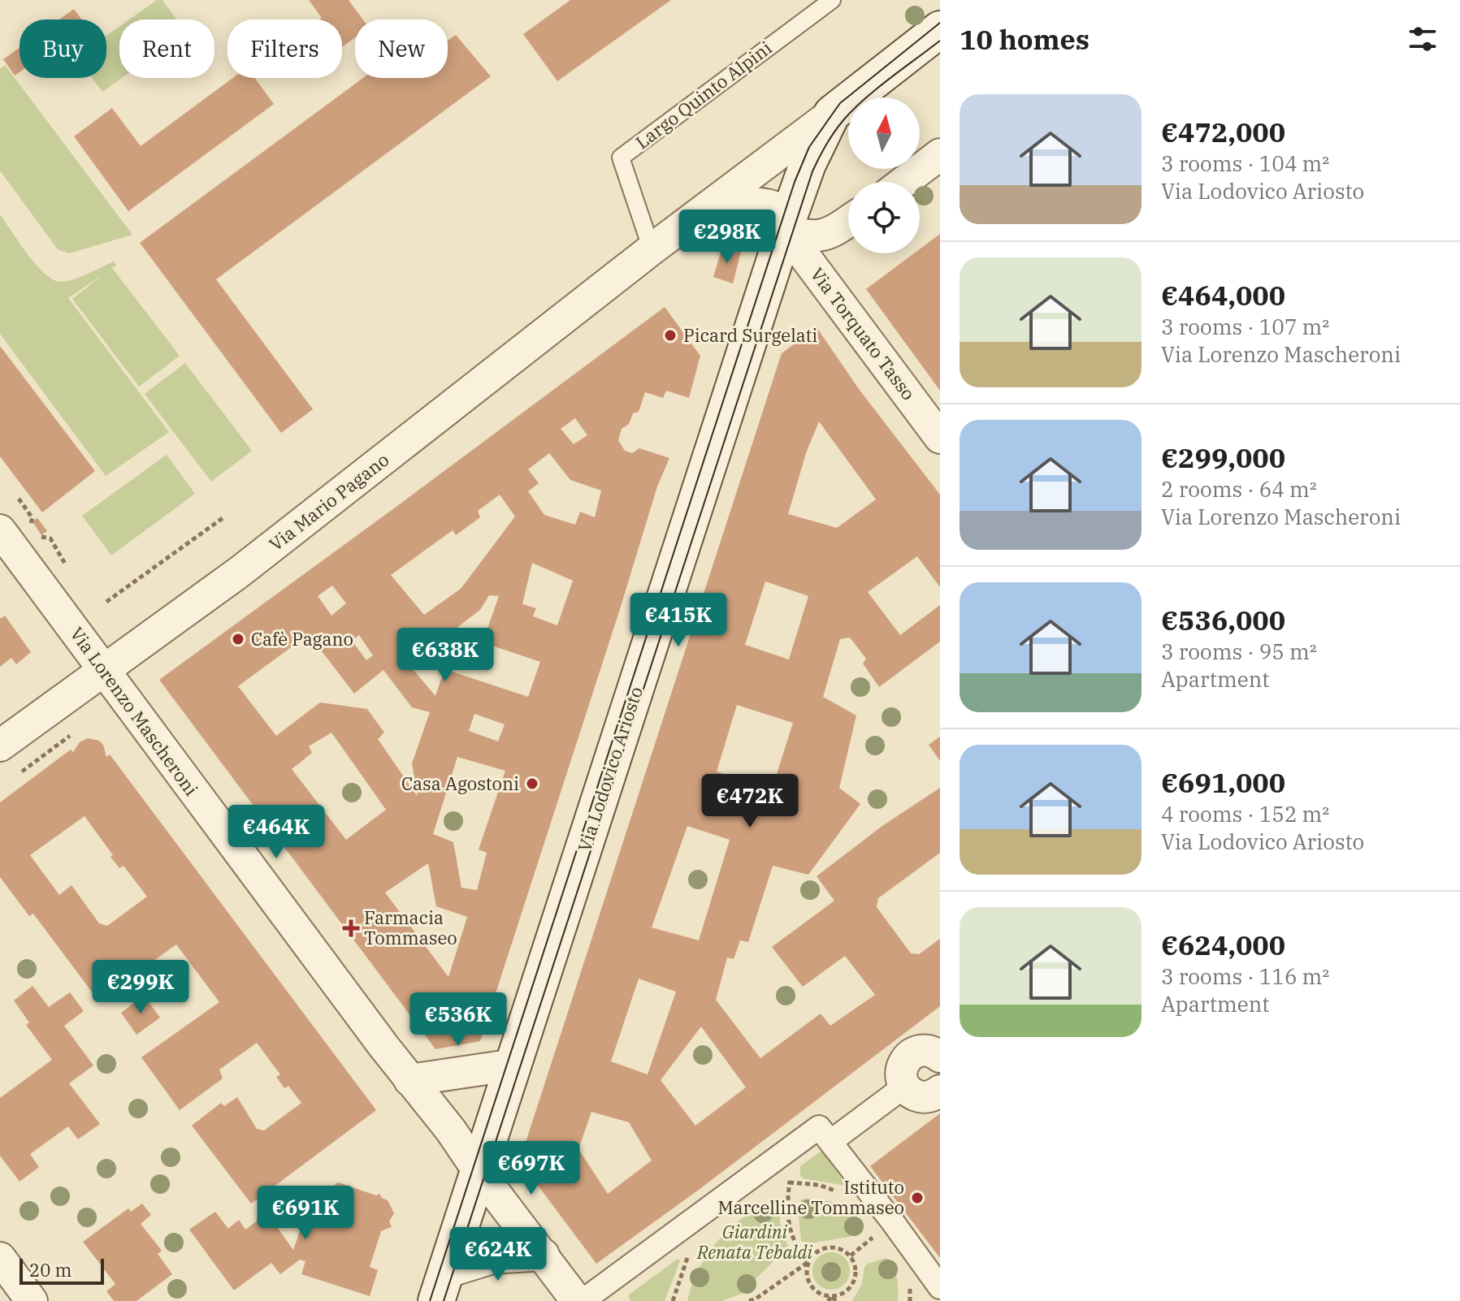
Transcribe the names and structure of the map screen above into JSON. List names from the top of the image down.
{
  "streets": {
    "main road": ["Via Lodovico Ariosto"],
    "street": ["Via Torquato Tasso", "Via Mario Pagano", "Via Lorenzo Mascheroni"],
    "lane": ["Largo Quinto Alpini"]
  },
  "crossings": [
    ["Largo Quinto Alpini", "Via Mario Pagano"],
    ["Via Torquato Tasso", "Via Lodovico Ariosto"],
    ["Via Mario Pagano", "Via Lorenzo Mascheroni"],
    ["Via Lorenzo Mascheroni", "Via Lodovico Ariosto"]
  ],
  "parks": ["Giardini Renata Tebaldi"],
  "places": {
    "other": [
      "Picard Surgelati",
      "Cafè Pagano",
      "Casa Agostoni",
      "Istituto Marcelline Tommaseo"
    ],
    "health": ["Farmacia Tommaseo"]
  },
  "scale_bar": "20 m",
  "north": "top",
  "page": {
    "heading": "10 homes",
    "chip": [
      "Buy",
      "Rent",
      "Filters",
      "New"
    ],
    "list": [
      {
        "name": "€472,000",
        "note": "3 rooms · 104 m² · Via Lodovico Ariosto"
      },
      {
        "name": "€464,000",
        "note": "3 rooms · 107 m² · Via Lorenzo Mascheroni"
      },
      {
        "name": "€299,000",
        "note": "2 rooms · 64 m² · Via Lorenzo Mascheroni"
      },
      {
        "name": "€536,000",
        "note": "3 rooms · 95 m² · Apartment"
      },
      {
        "name": "€691,000",
        "note": "4 rooms · 152 m² · Via Lodovico Ariosto"
      },
      {
        "name": "€624,000",
        "note": "3 rooms · 116 m² · Apartment"
      }
    ],
    "price": [
      "€298K",
      "€415K",
      "€638K",
      "€472K",
      "€464K",
      "€299K",
      "€536K",
      "€697K",
      "€691K",
      "€624K"
    ],
    "scale": "20 m"
  }
}
